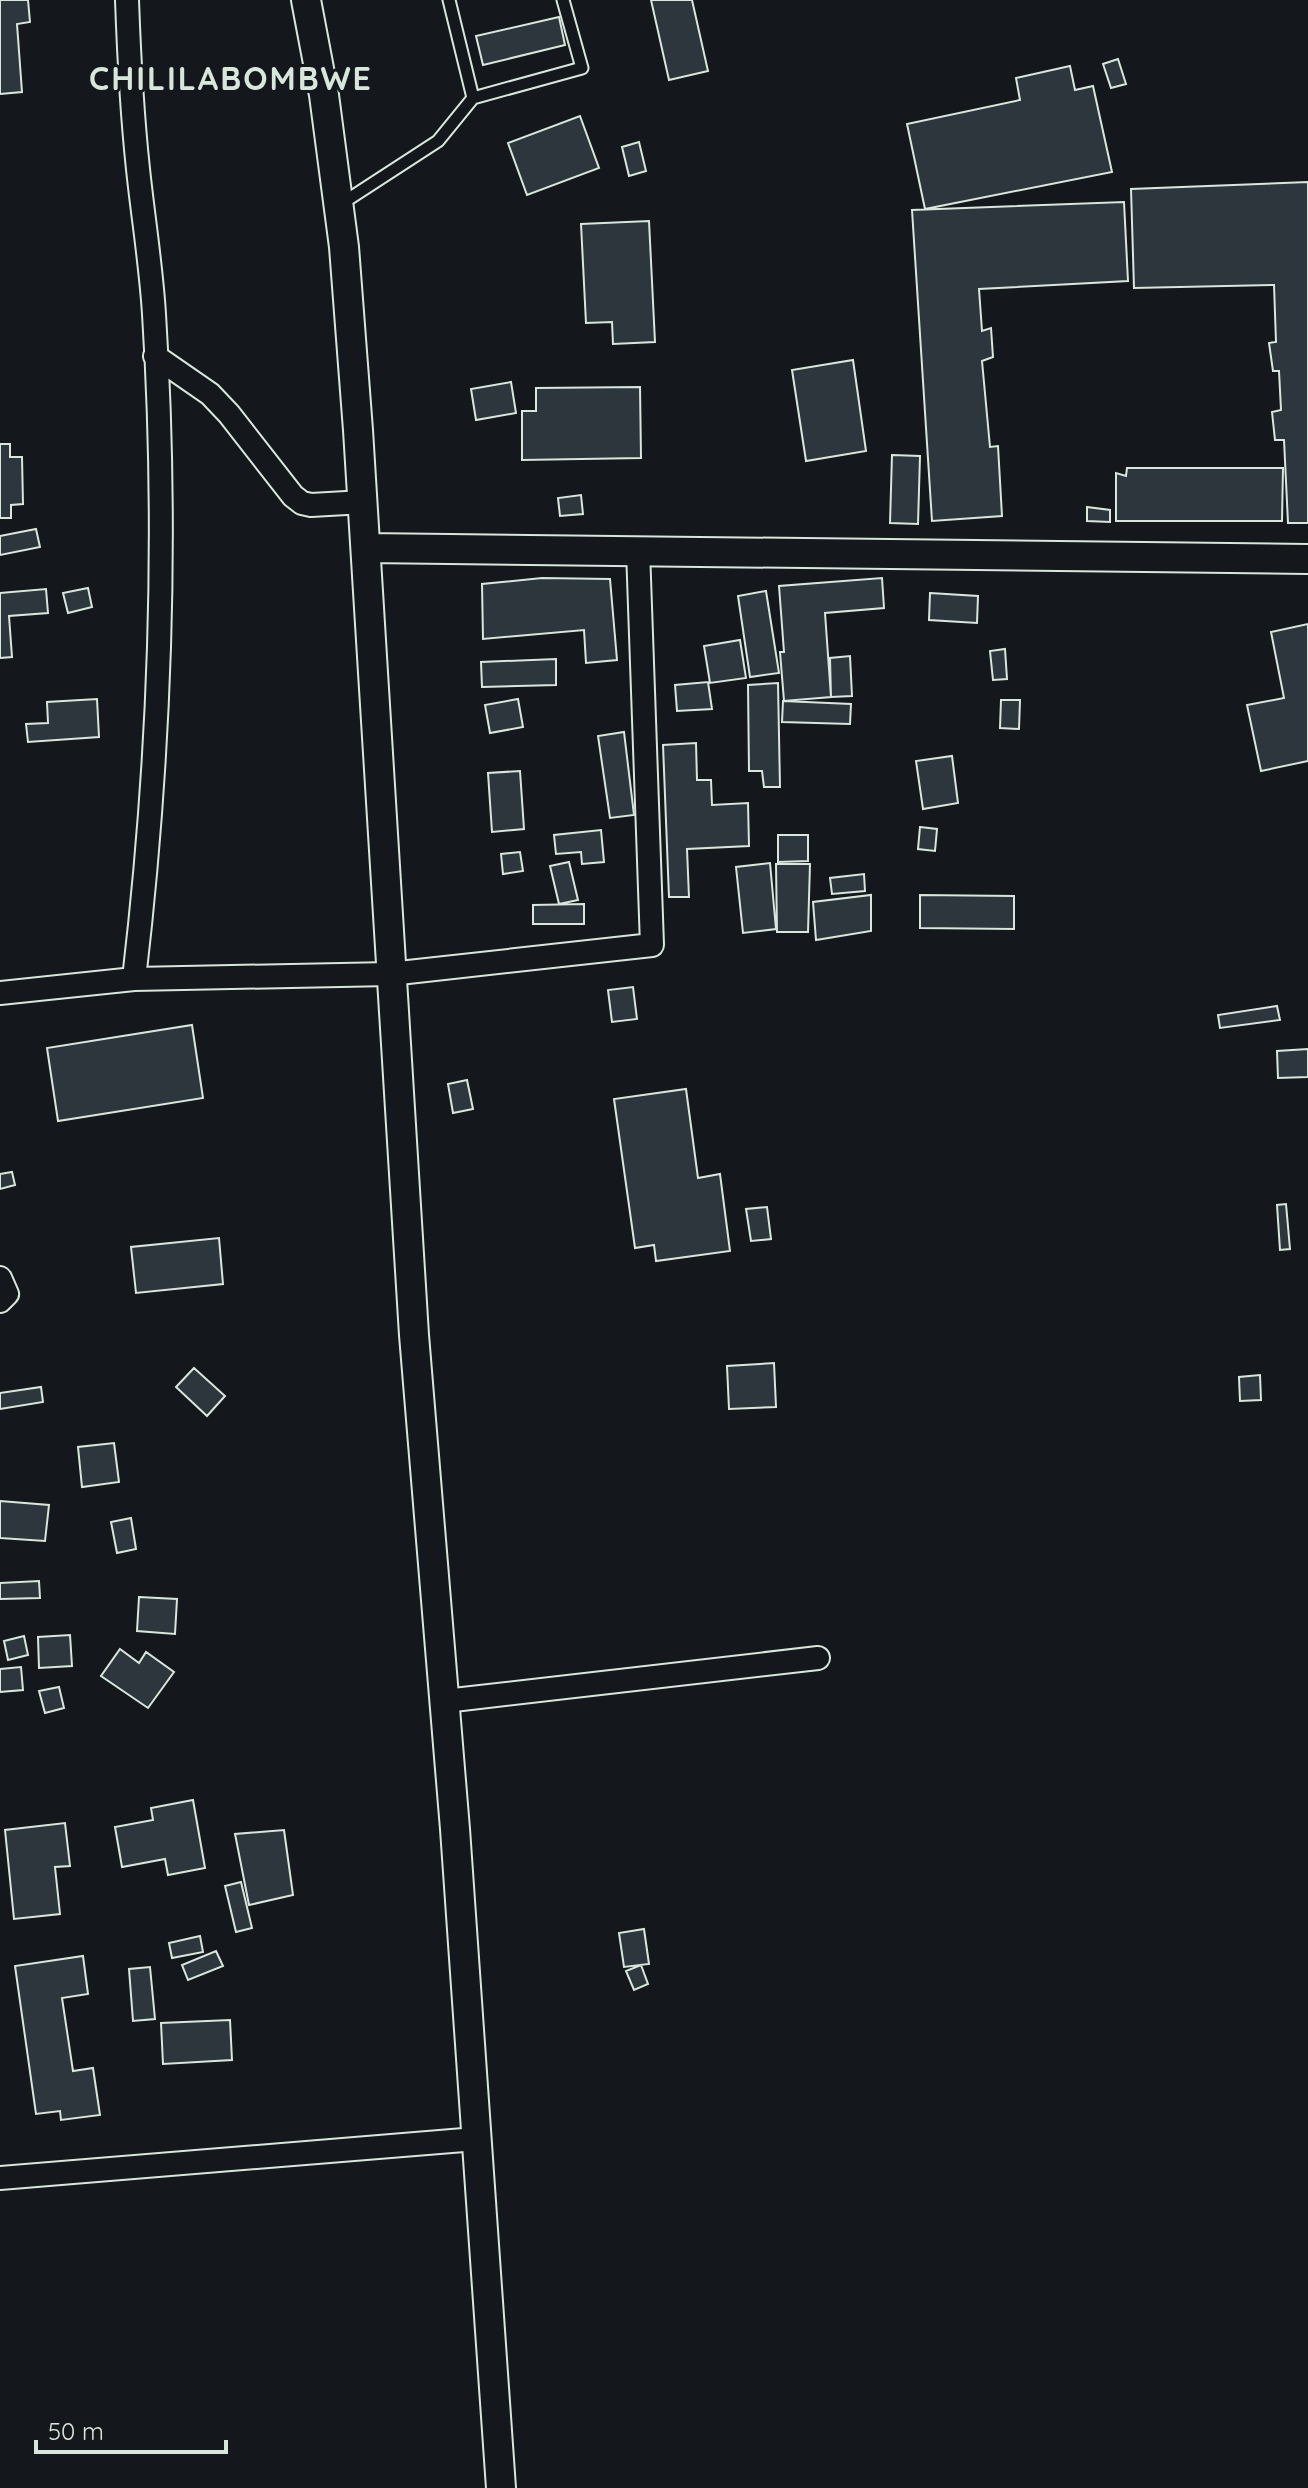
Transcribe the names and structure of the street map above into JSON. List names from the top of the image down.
{
  "districts": ["CHILILABOMBWE"],
  "scale_bar": "50 m"
}
